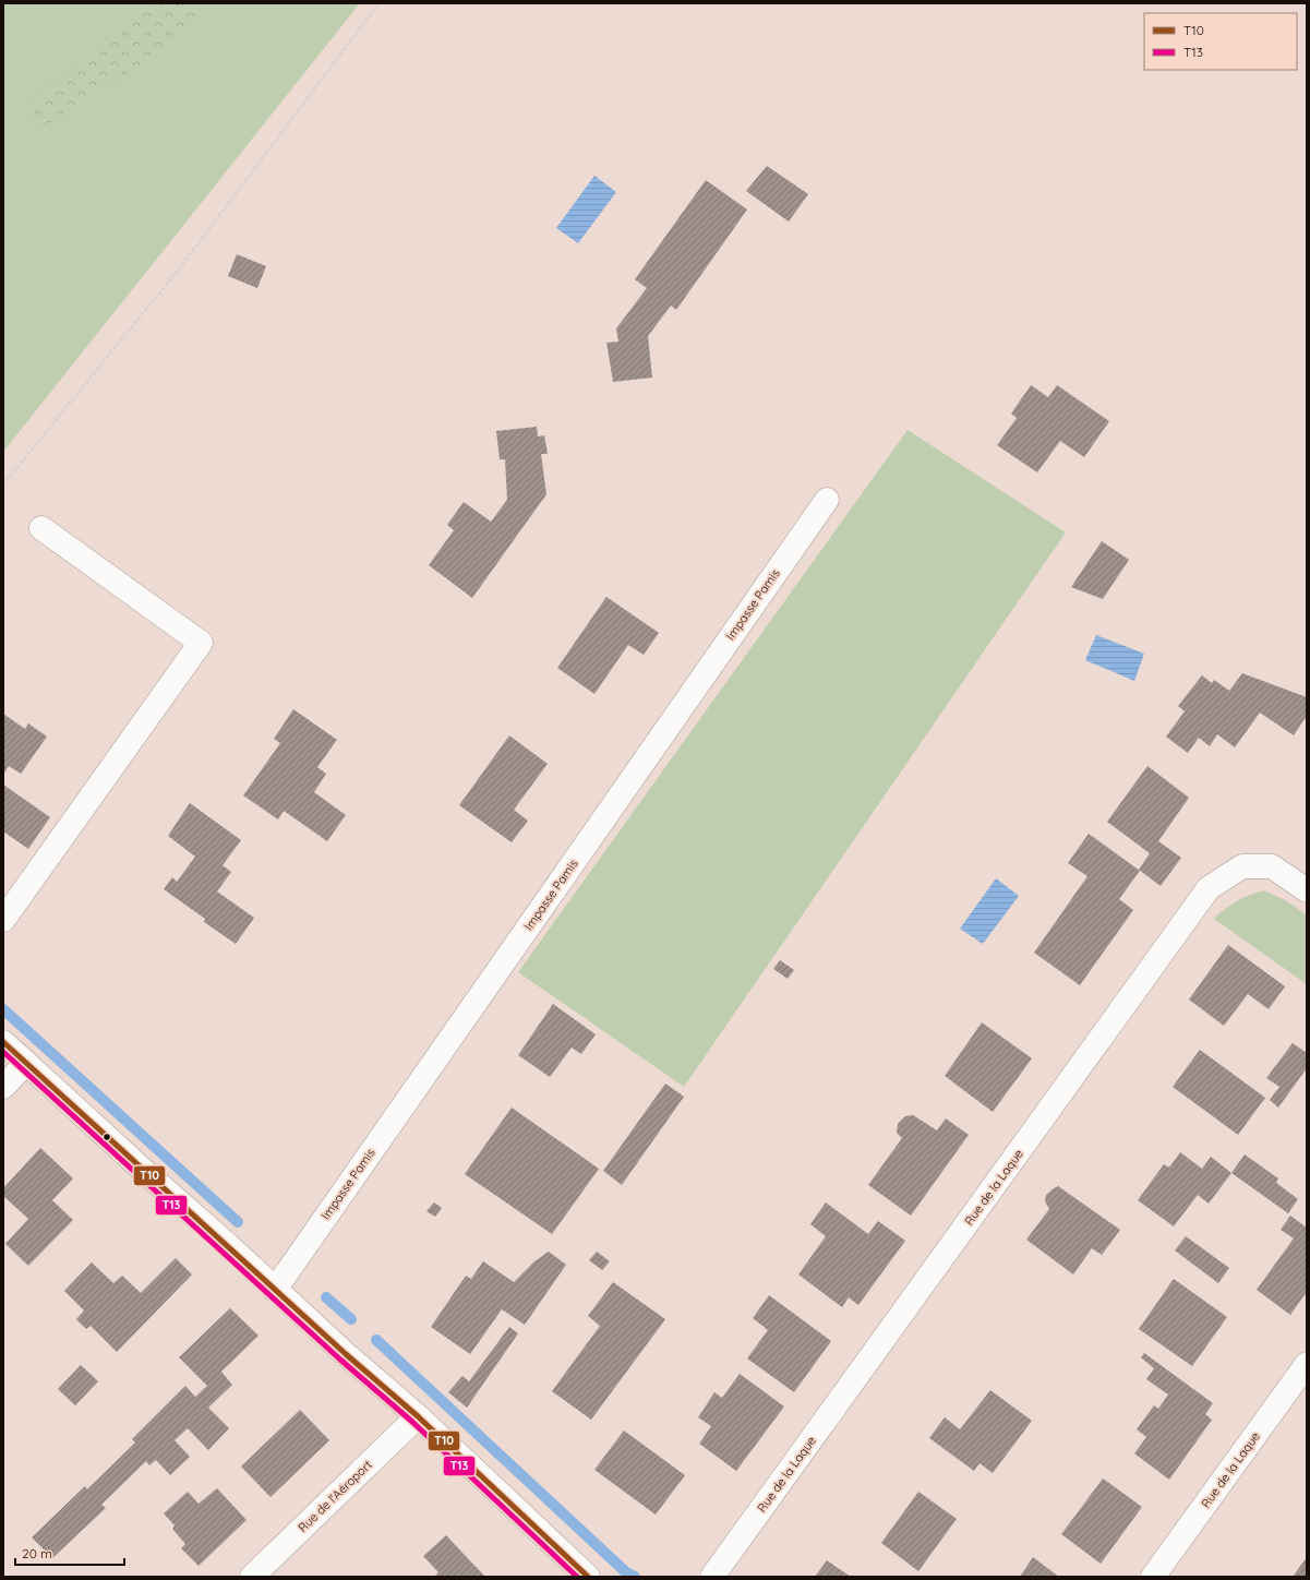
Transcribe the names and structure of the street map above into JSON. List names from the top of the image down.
{
  "streets": {
    "street": ["Impasse Pamis", "Rue de la Laque", "Rue de l'Aéroport"]
  },
  "lines": ["transit line T10", "transit line T13"],
  "legend": ["T10", "T13"],
  "scale_bar": "20 m"
}
